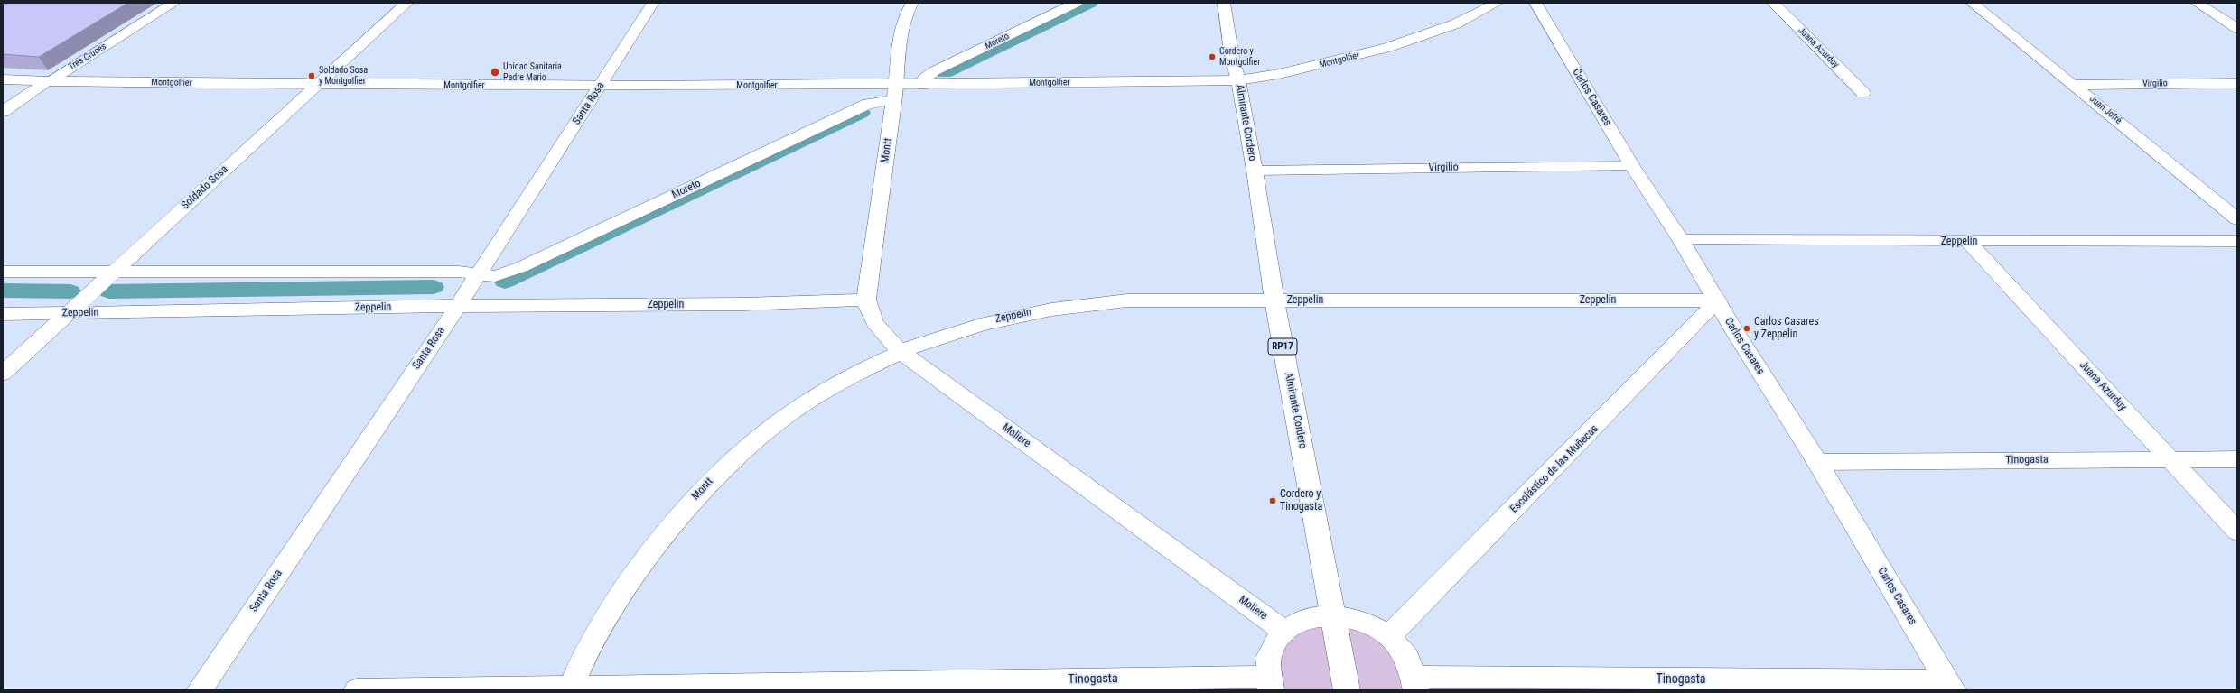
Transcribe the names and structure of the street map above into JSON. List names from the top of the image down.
{
  "streets": {
    "street": [
      "Moreto",
      "Juana Azurduy",
      "Tres Cruces",
      "Montgolfier",
      "Virgilio",
      "Carlos Casares",
      "Santa Rosa",
      "Juan Jofré",
      "Almirante Cordero",
      "Montt",
      "Soldado Sosa",
      "Zeppelin",
      "RP17",
      "Moliere",
      "Tinogasta",
      "Escolástico de las Muñecas"
    ]
  },
  "crossings": [
    ["Moreto", "Montgolfier"],
    ["Moreto", "Santa Rosa"],
    ["Moreto", "Montt"],
    ["Juana Azurduy", "Zeppelin"],
    ["Juana Azurduy", "Tinogasta"],
    ["Tres Cruces", "Montgolfier"],
    ["Montgolfier", "Santa Rosa"],
    ["Montgolfier", "Almirante Cordero"],
    ["Montgolfier", "Montt"],
    ["Montgolfier", "Soldado Sosa"],
    ["Virgilio", "Carlos Casares"],
    ["Virgilio", "Juan Jofré"],
    ["Virgilio", "Almirante Cordero"],
    ["Carlos Casares", "Zeppelin"],
    ["Carlos Casares", "Tinogasta"],
    ["Carlos Casares", "Escolástico de las Muñecas"],
    ["Santa Rosa", "Zeppelin"],
    ["Almirante Cordero", "Zeppelin"],
    ["Montt", "Zeppelin"],
    ["Montt", "Moliere"],
    ["Montt", "Tinogasta"],
    ["Soldado Sosa", "Zeppelin"],
    ["Zeppelin", "Moliere"],
    ["Zeppelin", "Escolástico de las Muñecas"]
  ],
  "places": [
    "Cordero y Montgolfier",
    "Unidad Sanitaria Padre Mario",
    "Soldado Sosa y Montgolfier",
    "Carlos Casares y Zeppelin",
    "Cordero y Tinogasta"
  ]
}
